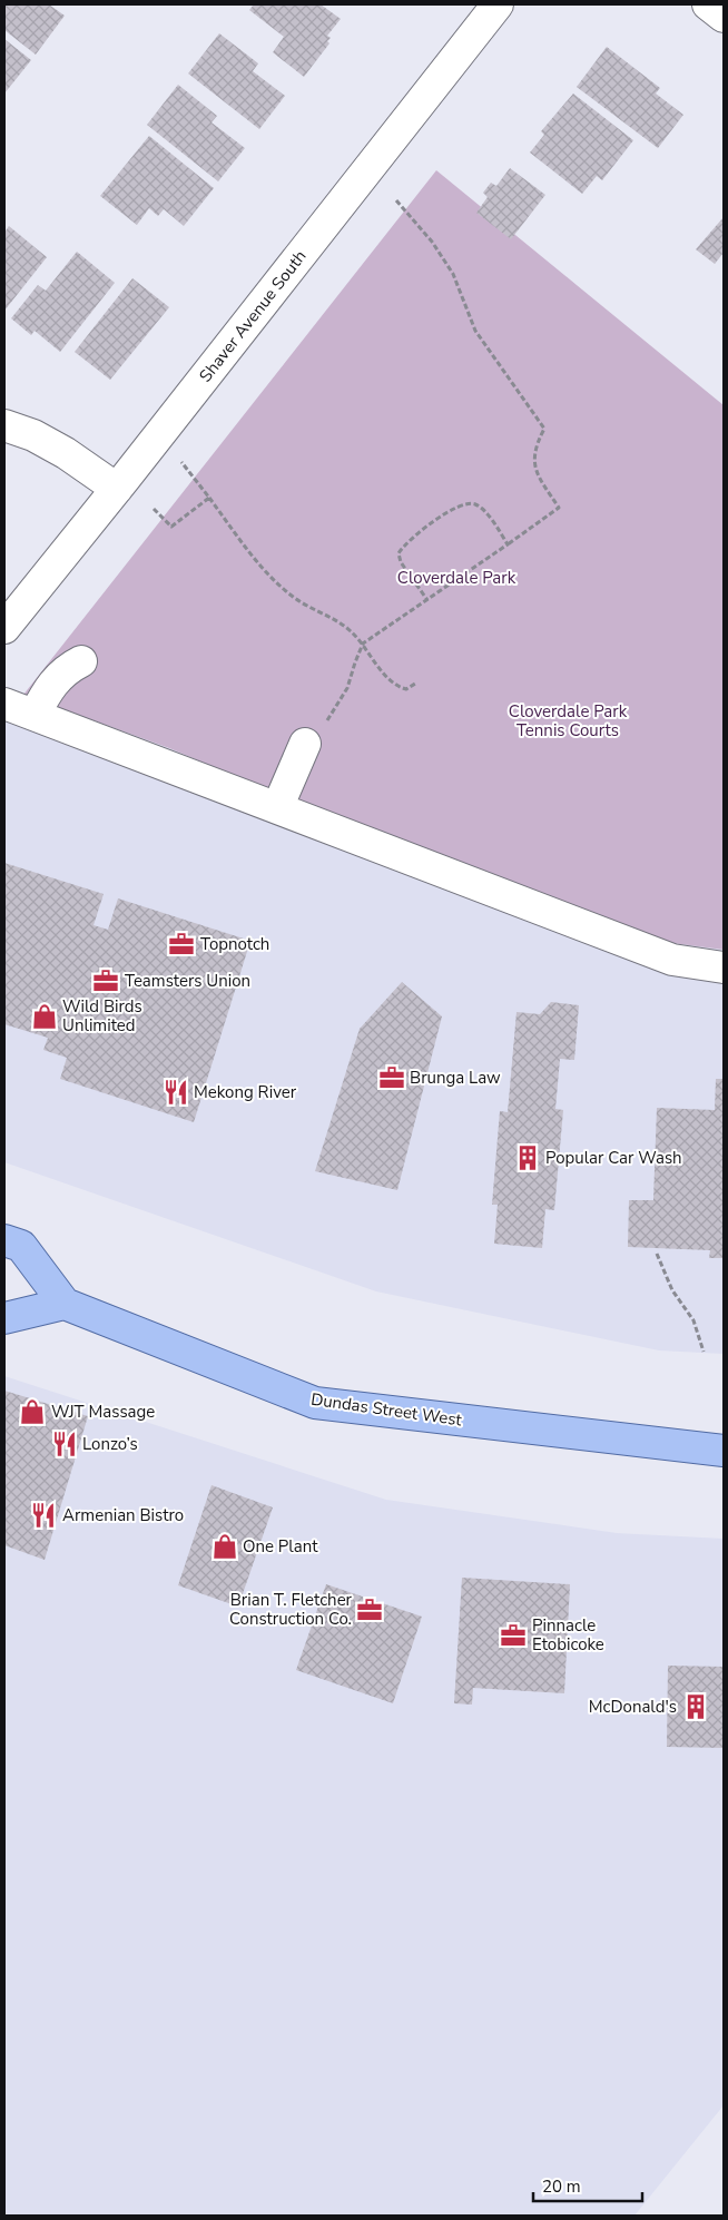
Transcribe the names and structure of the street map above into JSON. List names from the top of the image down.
{
  "streets": {
    "main road": ["Dundas Street West"],
    "street": ["Shaver Avenue South"]
  },
  "parks": ["Cloverdale Park", "Cloverdale Park Tennis Courts"],
  "places": {
    "office": [
      "Topnotch",
      "Teamsters Union",
      "Brunga Law",
      "Brian T. Fletcher Construction Co.",
      "Pinnacle Etobicoke"
    ],
    "shop": ["Wild Birds Unlimited", "WJT Massage", "One Plant"],
    "restaurant": ["Mekong River", "Lonzo’s", "Armenian Bistro"],
    "building": ["Popular Car Wash", "McDonald's"]
  },
  "scale_bar": "20 m"
}
